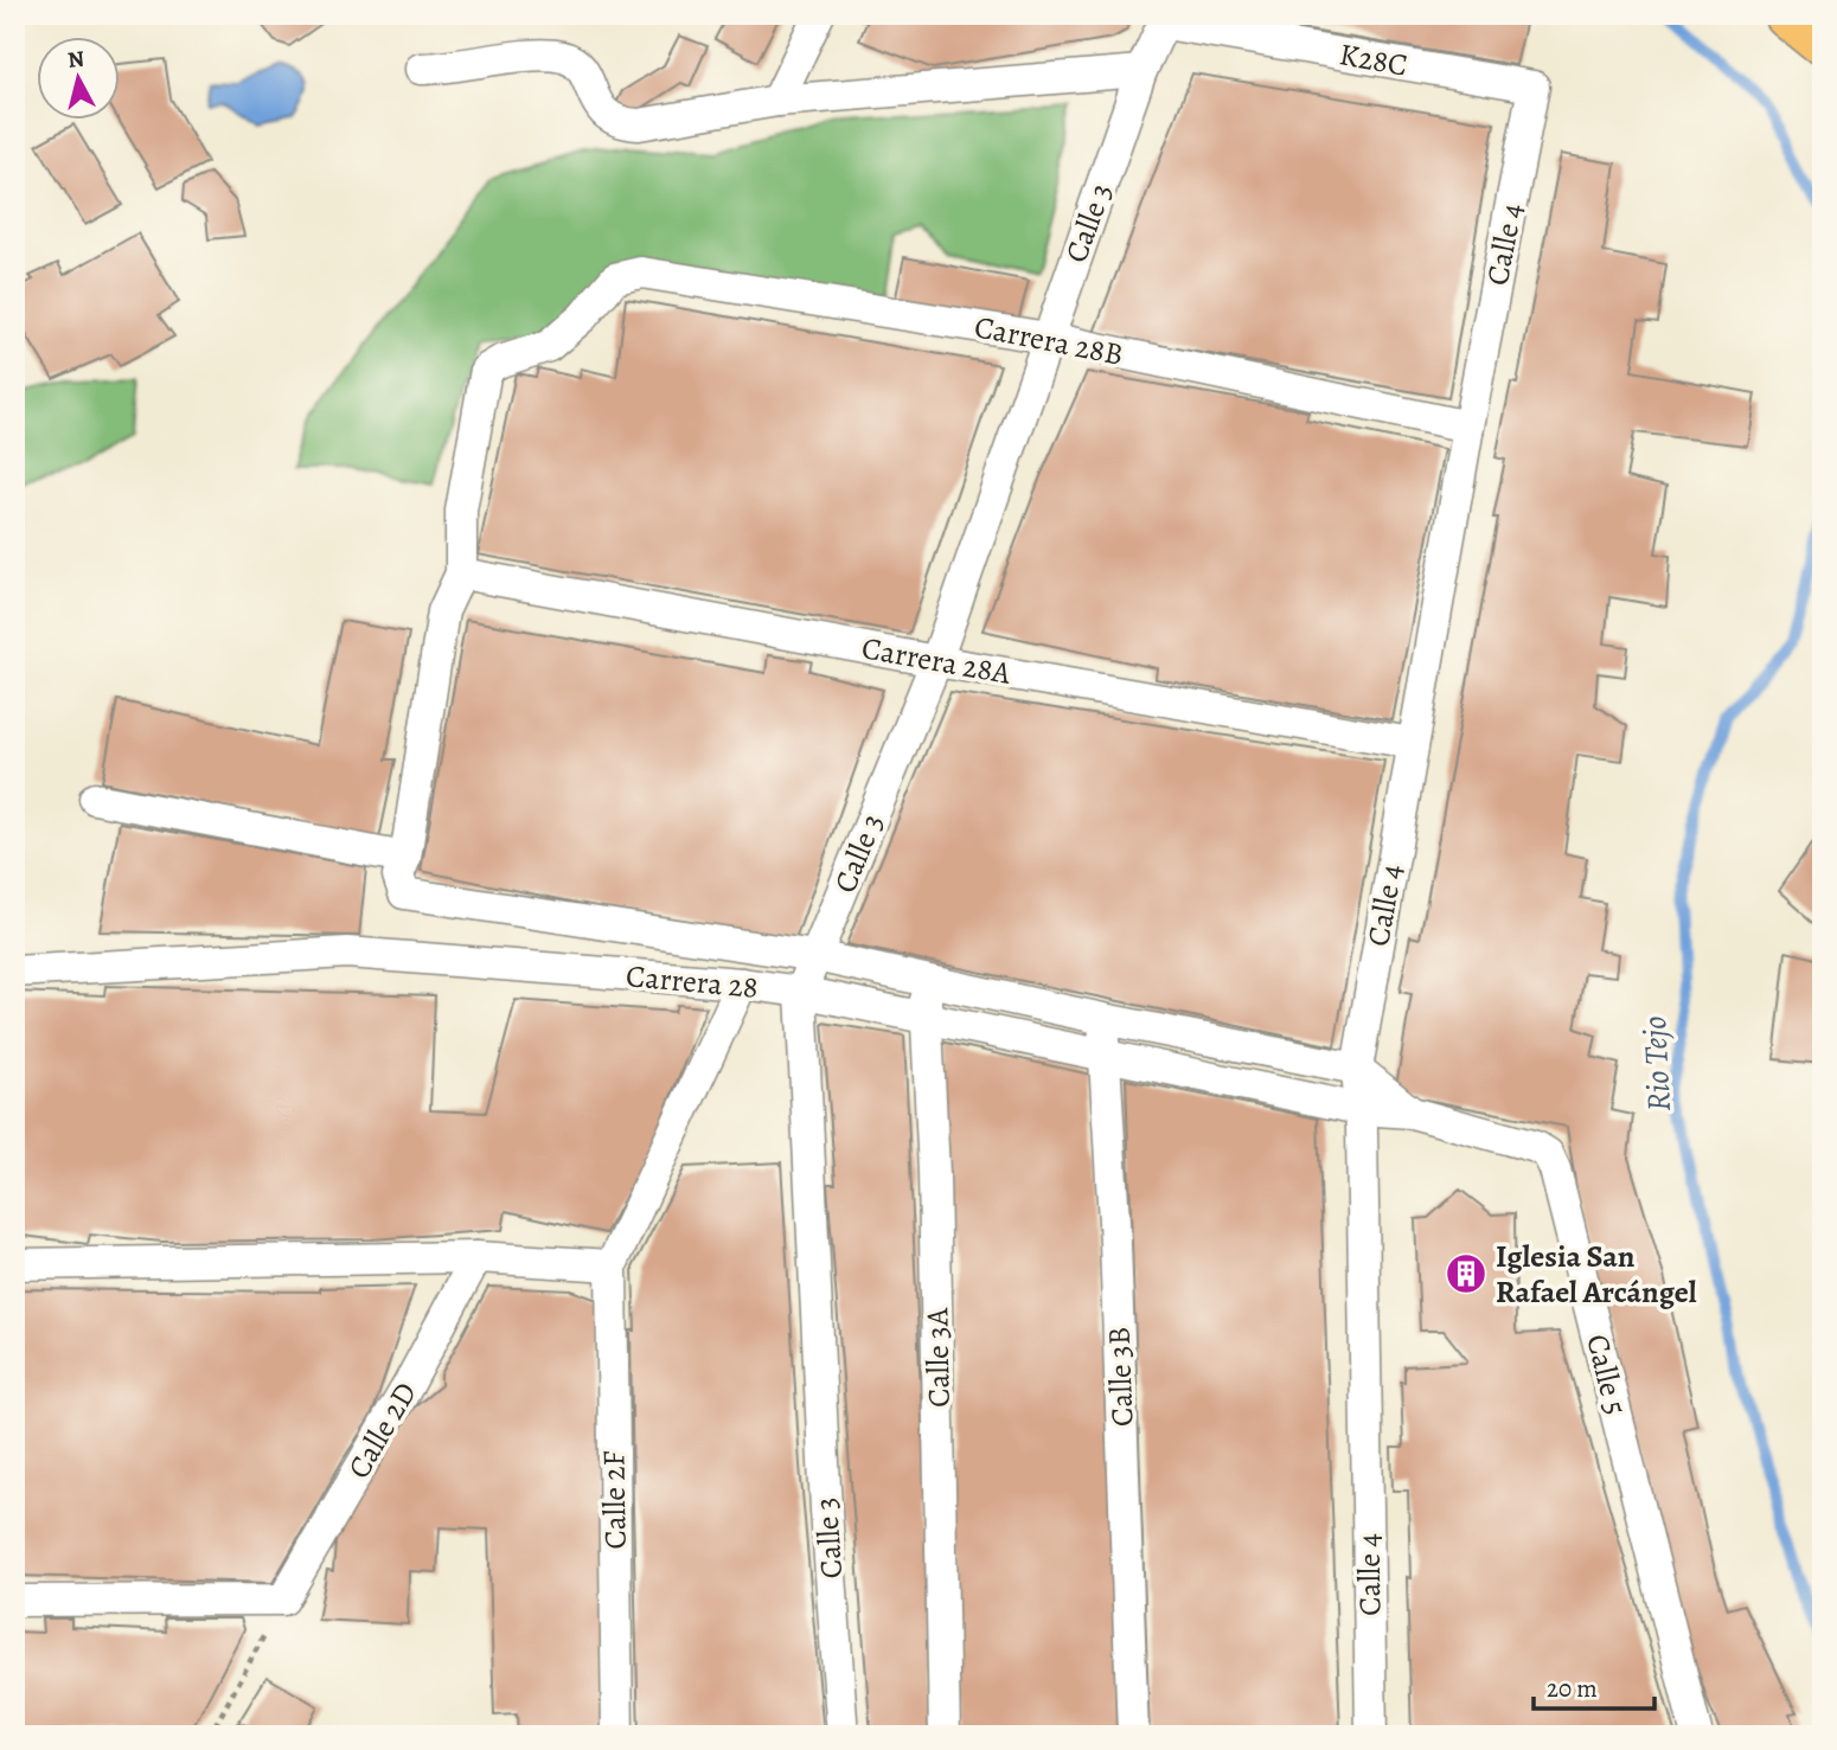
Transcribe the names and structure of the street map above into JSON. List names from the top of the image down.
{
  "streets": {
    "street": [
      "K28C",
      "Calle 3",
      "Calle 4",
      "Carrera 28B",
      "Carrera 28A",
      "Carrera 28",
      "Calle 3A",
      "Calle 5",
      "Calle 3B",
      "Calle 2D",
      "Calle 2F"
    ]
  },
  "crossings": [
    ["K28C", "Calle 3"],
    ["K28C", "Calle 4"],
    ["Calle 3", "Carrera 28B"],
    ["Calle 3", "Carrera 28A"],
    ["Calle 3", "Carrera 28"],
    ["Calle 4", "Carrera 28B"],
    ["Calle 4", "Carrera 28A"],
    ["Calle 4", "Carrera 28"],
    ["Calle 4", "Calle 5"],
    ["Carrera 28B", "Carrera 28A"],
    ["Carrera 28", "Calle 3A"],
    ["Carrera 28", "Calle 5"],
    ["Carrera 28", "Calle 3B"]
  ],
  "water": ["Rio Tejo"],
  "places": {
    "building": ["Iglesia San Rafael Arcángel"]
  },
  "scale_bar": "20 m",
  "north": "top"
}
